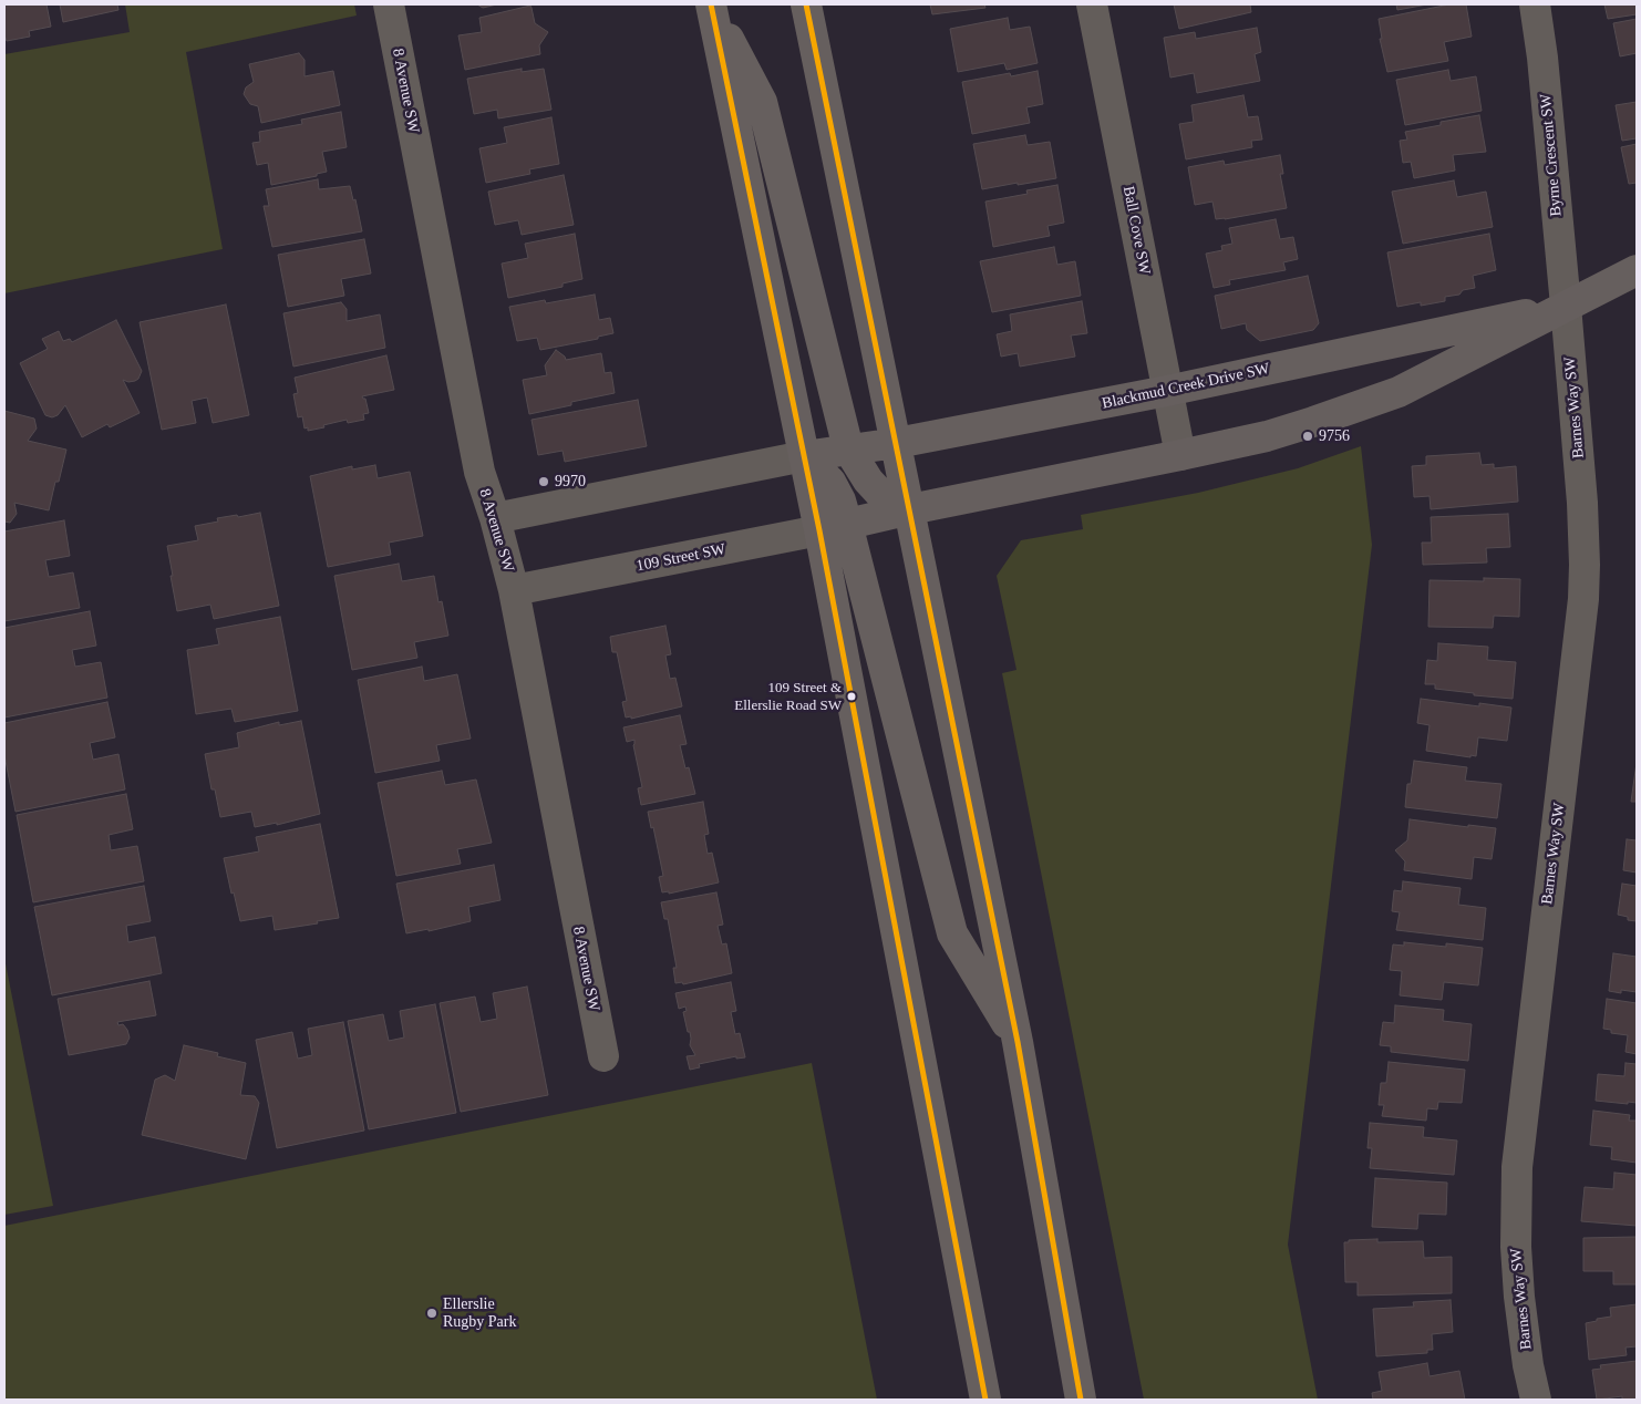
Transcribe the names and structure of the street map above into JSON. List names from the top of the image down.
{
  "streets": {
    "main road": ["Blackmud Creek Drive SW"],
    "street": [
      "8 Avenue SW",
      "Byrne Crescent SW",
      "Ball Cove SW",
      "Barnes Way SW",
      "109 Street SW"
    ]
  },
  "crossings": [
    ["8 Avenue SW", "109 Street SW"],
    ["Byrne Crescent SW", "Blackmud Creek Drive SW"],
    ["Byrne Crescent SW", "Barnes Way SW"],
    ["Ball Cove SW", "Blackmud Creek Drive SW"],
    ["Blackmud Creek Drive SW", "Barnes Way SW"],
    ["Blackmud Creek Drive SW", "109 Street SW"]
  ],
  "places": [
    "9756",
    "9970",
    "109 Street & Ellerslie Road SW",
    "Ellerslie Rugby Park"
  ]
}
